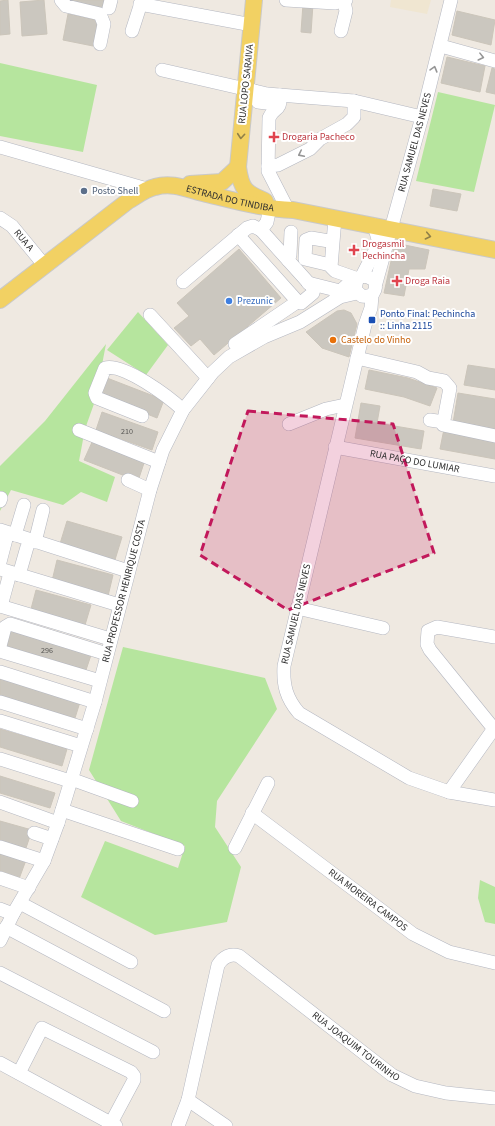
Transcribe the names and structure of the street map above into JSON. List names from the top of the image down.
{
  "streets": {
    "main road": ["RUA LOPO SARAIVA", "ESTRADA DO TINDIBA"],
    "street": [
      "RUA SAMUEL DAS NEVES",
      "RUA A",
      "RUA PAÇO DO LUMIAR",
      "RUA PROFESSOR HENRIQUE COSTA",
      "RUA MOREIRA CAMPOS",
      "RUA JOAQUIM TOURINHO"
    ]
  },
  "crossings": [
    ["RUA LOPO SARAIVA", "ESTRADA DO TINDIBA"],
    ["RUA SAMUEL DAS NEVES", "ESTRADA DO TINDIBA"],
    ["RUA SAMUEL DAS NEVES", "RUA PAÇO DO LUMIAR"],
    ["RUA SAMUEL DAS NEVES", "RUA PROFESSOR HENRIQUE COSTA"],
    ["ESTRADA DO TINDIBA", "RUA A"],
    ["ESTRADA DO TINDIBA", "RUA PROFESSOR HENRIQUE COSTA"]
  ],
  "places": {
    "health": ["Drogaria Pacheco", "Drogasmil Pechincha", "Droga Raia"],
    "other": ["Posto Shell", "Prezunic", "Castelo do Vinho"],
    "transit": ["Ponto Final: Pechincha :: Linha 2115"]
  },
  "house_numbers": ["210", "296"]
}
